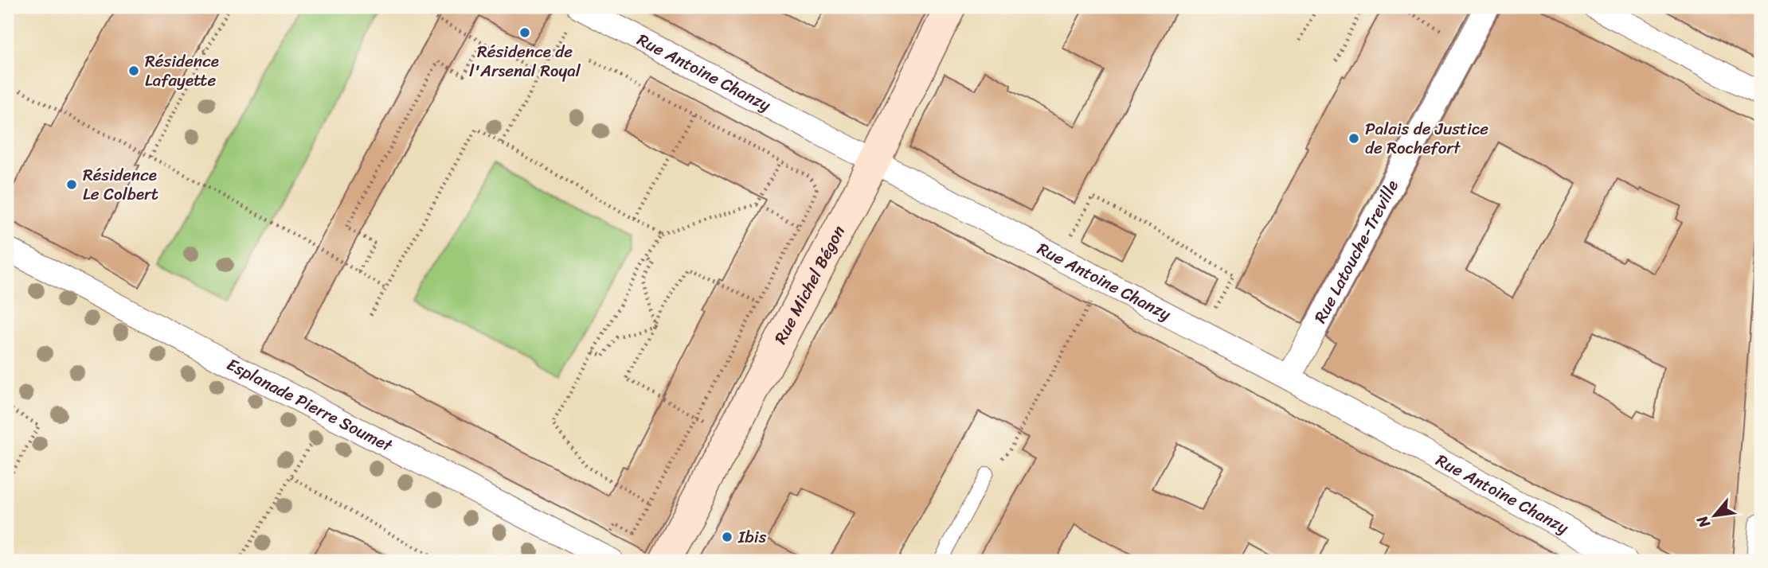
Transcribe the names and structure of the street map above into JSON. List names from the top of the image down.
{
  "streets": {
    "main road": ["Rue Michel Bégon"],
    "street": ["Rue Antoine Chanzy", "Rue Latouche-Treville", "Esplanade Pierre Soumet"]
  },
  "crossings": [
    ["Rue Antoine Chanzy", "Rue Latouche-Treville"],
    ["Rue Antoine Chanzy", "Rue Michel Bégon"]
  ],
  "places": [
    "Résidence de l'Arsenal Royal",
    "Résidence Lafayette",
    "Palais de Justice de Rochefort",
    "Résidence Le Colbert",
    "Ibis"
  ],
  "north": "bottom left"
}
